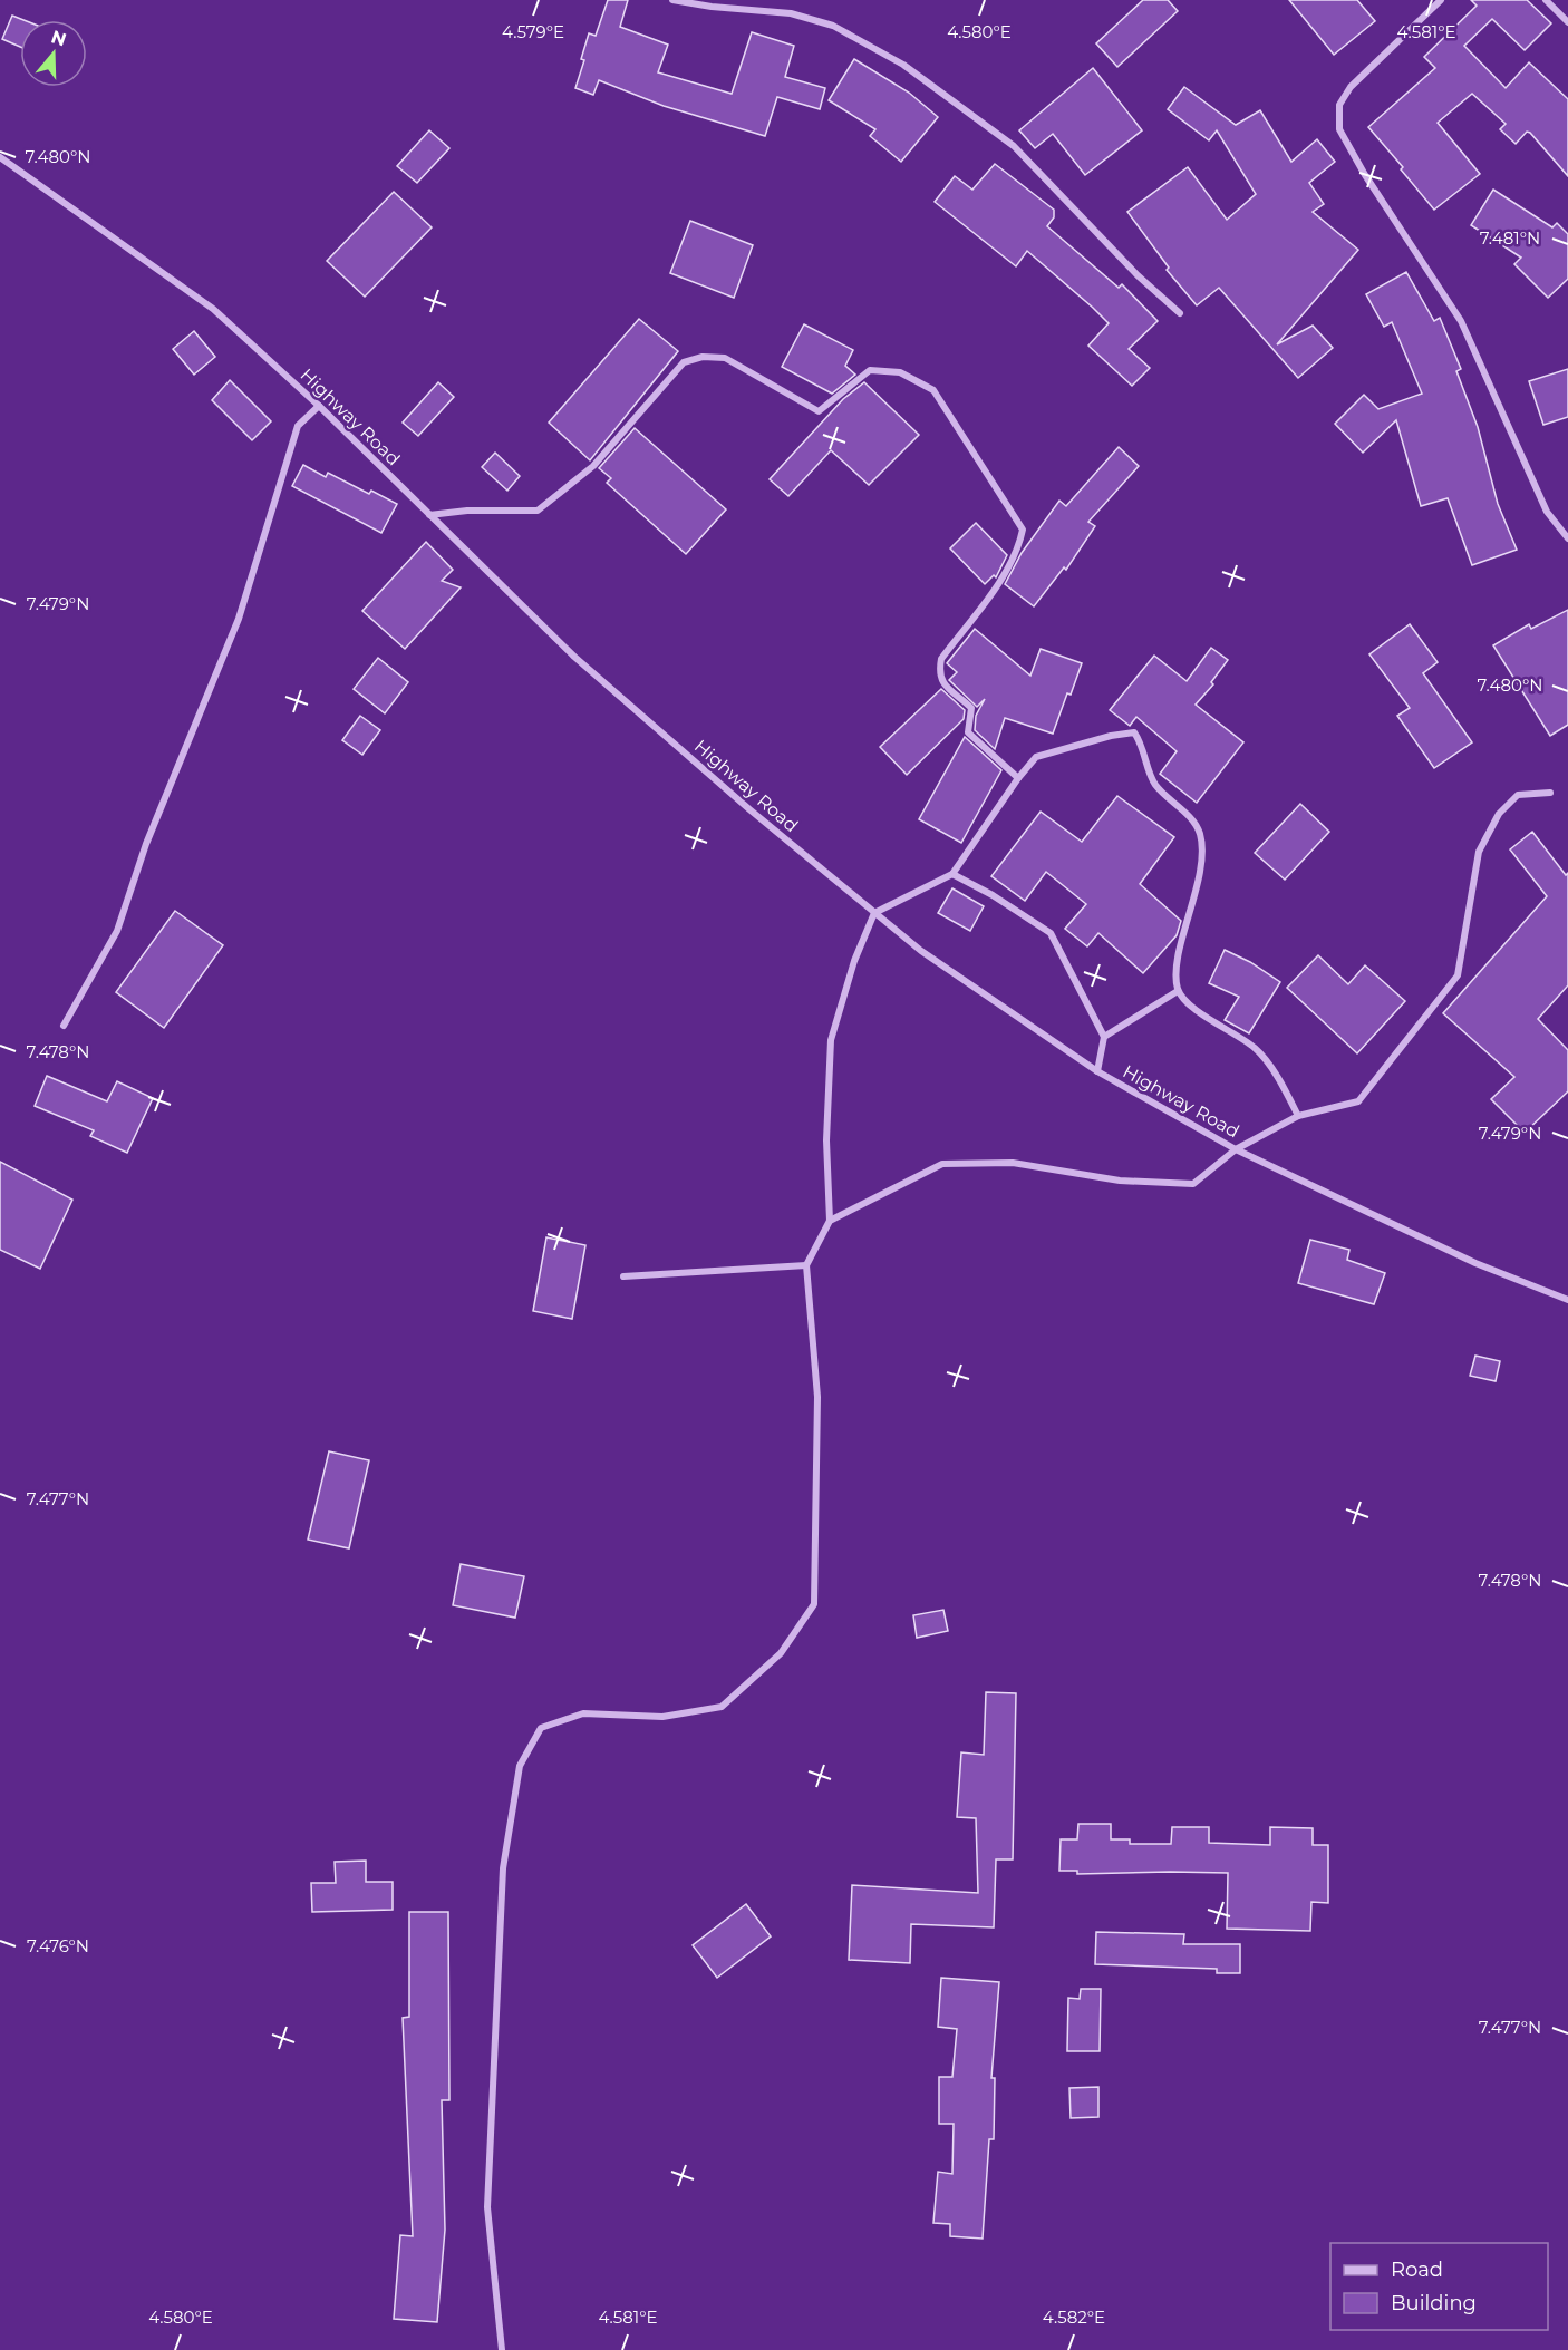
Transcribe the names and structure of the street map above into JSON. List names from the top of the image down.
{
  "streets": {
    "street": ["Highway Road"]
  },
  "legend": ["Road", "Building"],
  "north": "top",
  "coordinates": [
    "4.580°E",
    "4.581°E",
    "4.579°E",
    "7.480°N",
    "7.481°N",
    "7.479°N",
    "7.478°N",
    "7.477°N",
    "7.476°N",
    "4.582°E"
  ]
}
